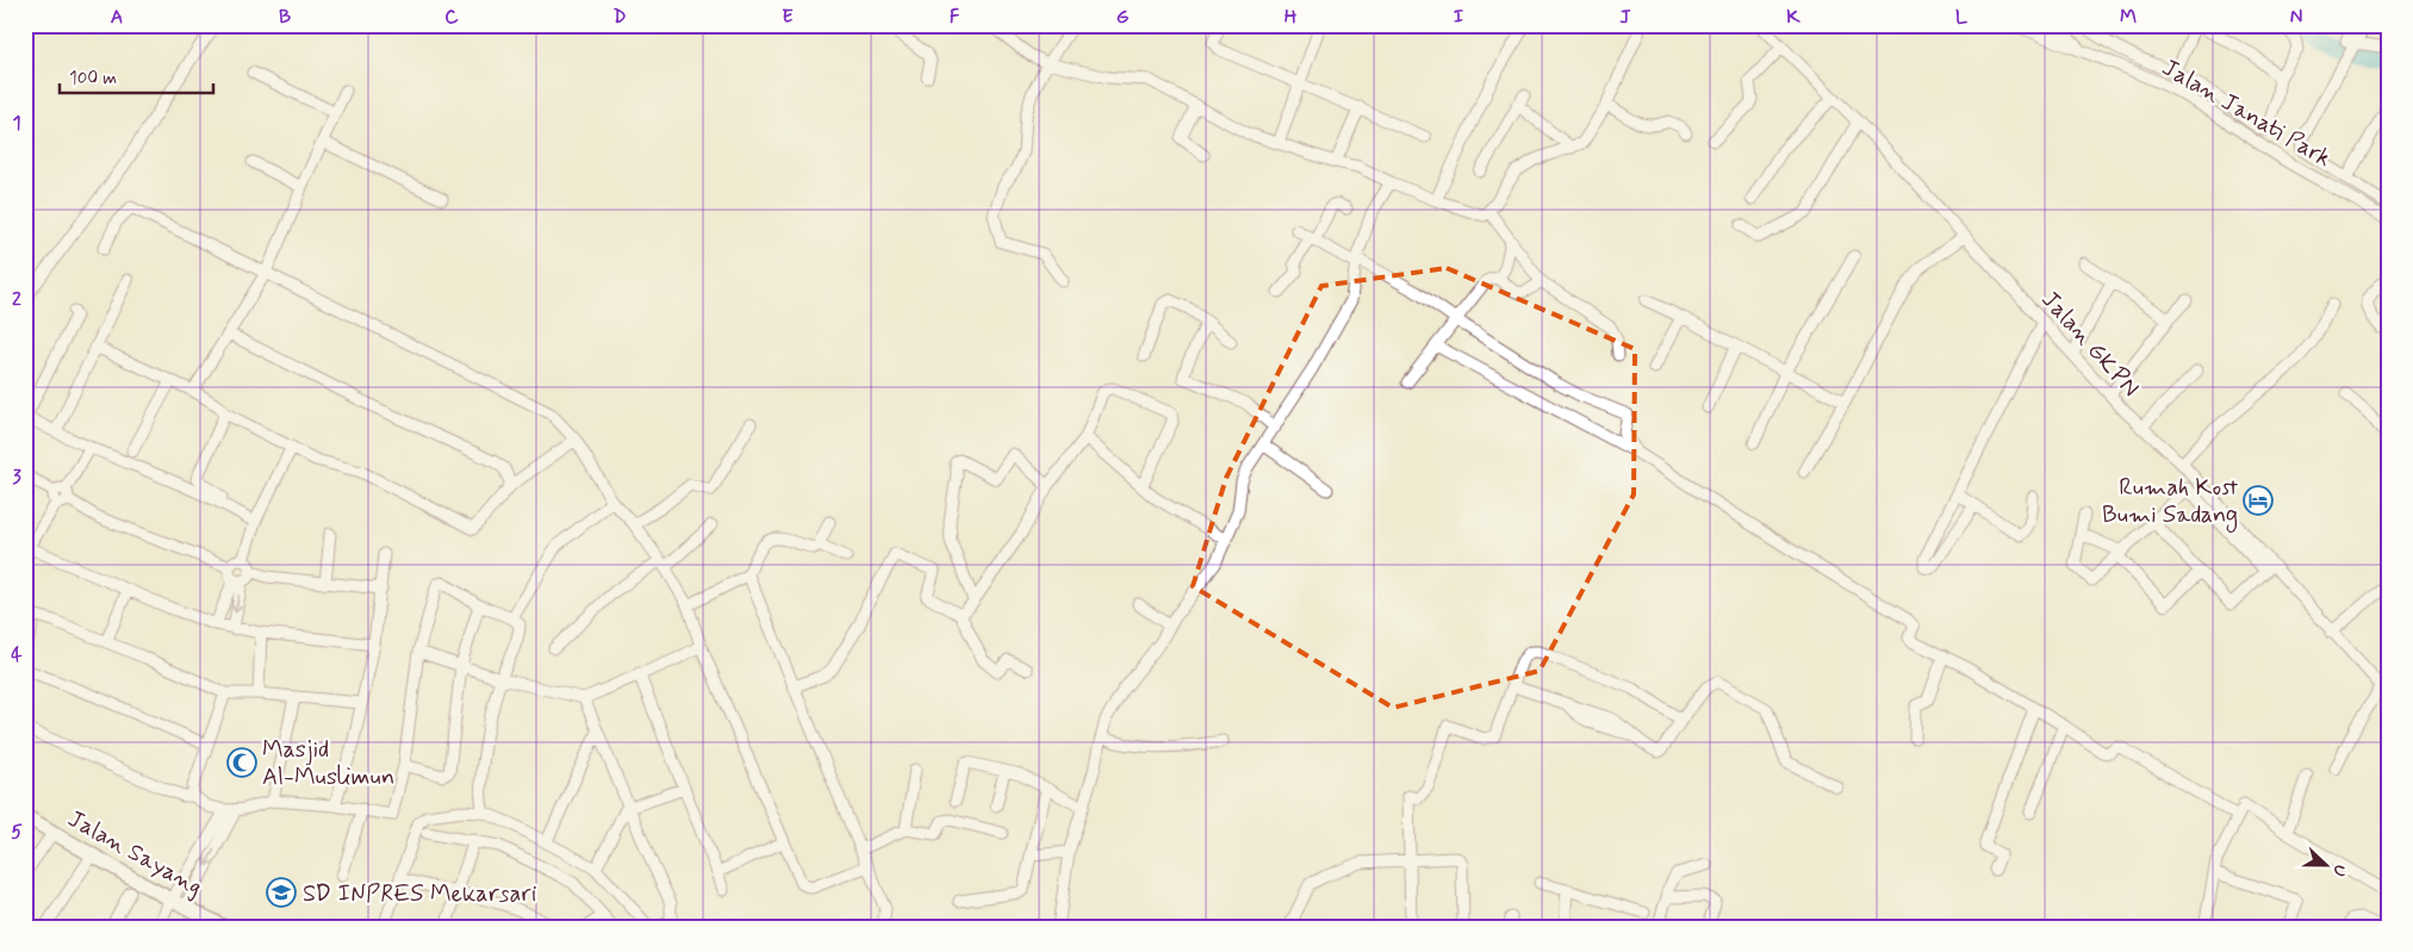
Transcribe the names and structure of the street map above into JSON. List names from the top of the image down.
{
  "streets": {
    "main road": ["Jalan Sayang"],
    "street": ["Jalan Janati Park", "Jalan GKPN"]
  },
  "places": {
    "hotel": ["Rumah Kost Bumi Sadang"],
    "mosque": ["Masjid Al-Muslimun"],
    "school or university": ["SD INPRES Mekarsari"]
  },
  "scale_bar": "100 m",
  "north": "right",
  "grid": {
    "columns": [
      "A",
      "B",
      "C",
      "D",
      "E",
      "F",
      "G",
      "H",
      "I",
      "J",
      "K",
      "L",
      "M",
      "N"
    ],
    "rows": [
      "1",
      "2",
      "3",
      "4",
      "5"
    ]
  }
}
